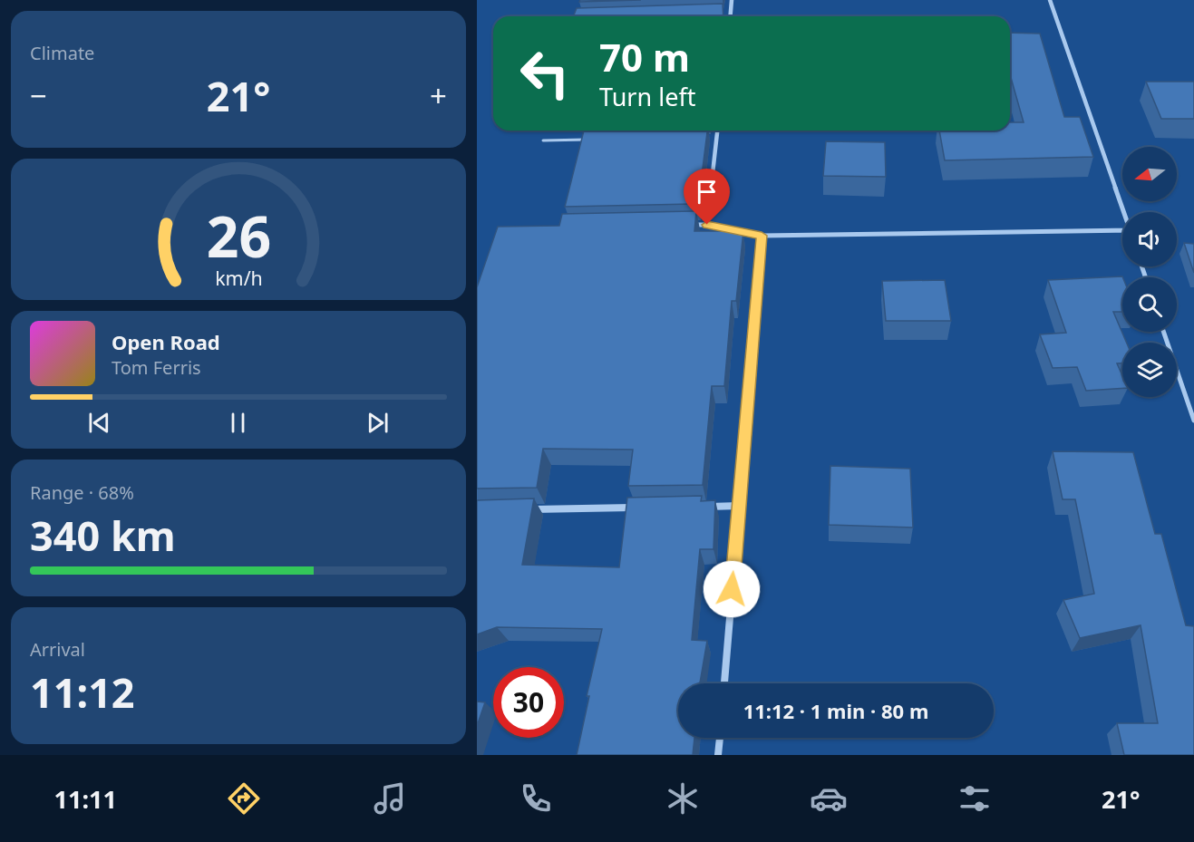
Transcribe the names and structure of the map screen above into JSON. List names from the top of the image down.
{
  "north": "left",
  "page": {
    "tile": [
      "Climate",
      ["Range · 68%", "340 km"],
      ["Arrival", "11:12"]
    ],
    "turn": ["70 m", "Turn left"],
    "heat": ["−", "21°", "+"],
    "song": ["Open Road", "Tom Ferris"],
    "limit": "30",
    "trip": "11:12 · 1 min · 80 m",
    "tabs": ["11:11", "21°"],
    "gauge": ["26", "km/h"]
  }
}
